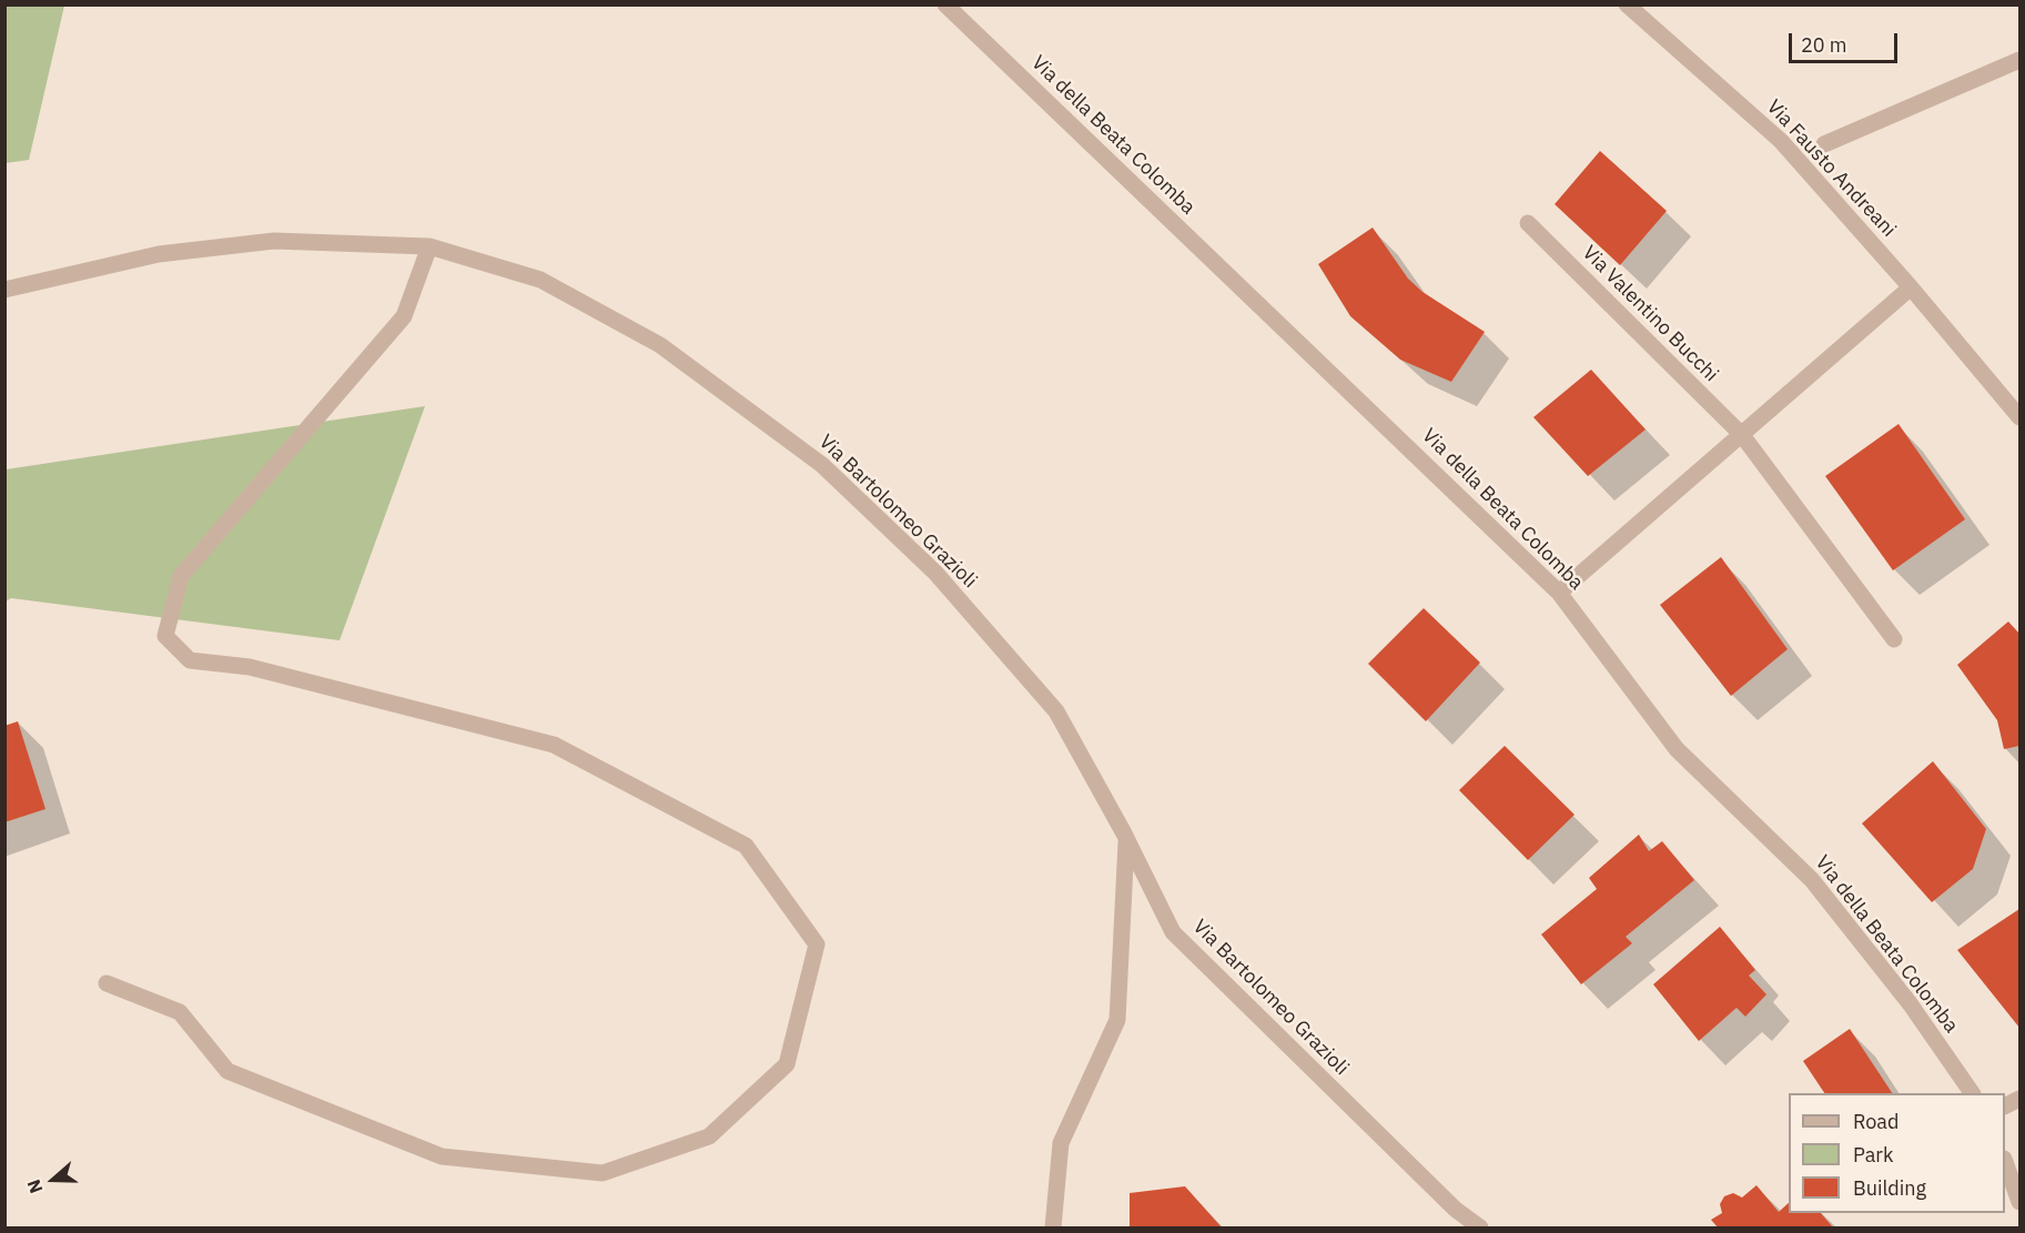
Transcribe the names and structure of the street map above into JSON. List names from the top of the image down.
{
  "streets": {
    "street": [
      "Via della Beata Colomba",
      "Via Fausto Andreani",
      "Via Valentino Bucchi",
      "Via Bartolomeo Grazioli"
    ]
  },
  "legend": ["Road", "Park", "Building"],
  "scale_bar": "20 m",
  "north": "left"
}
